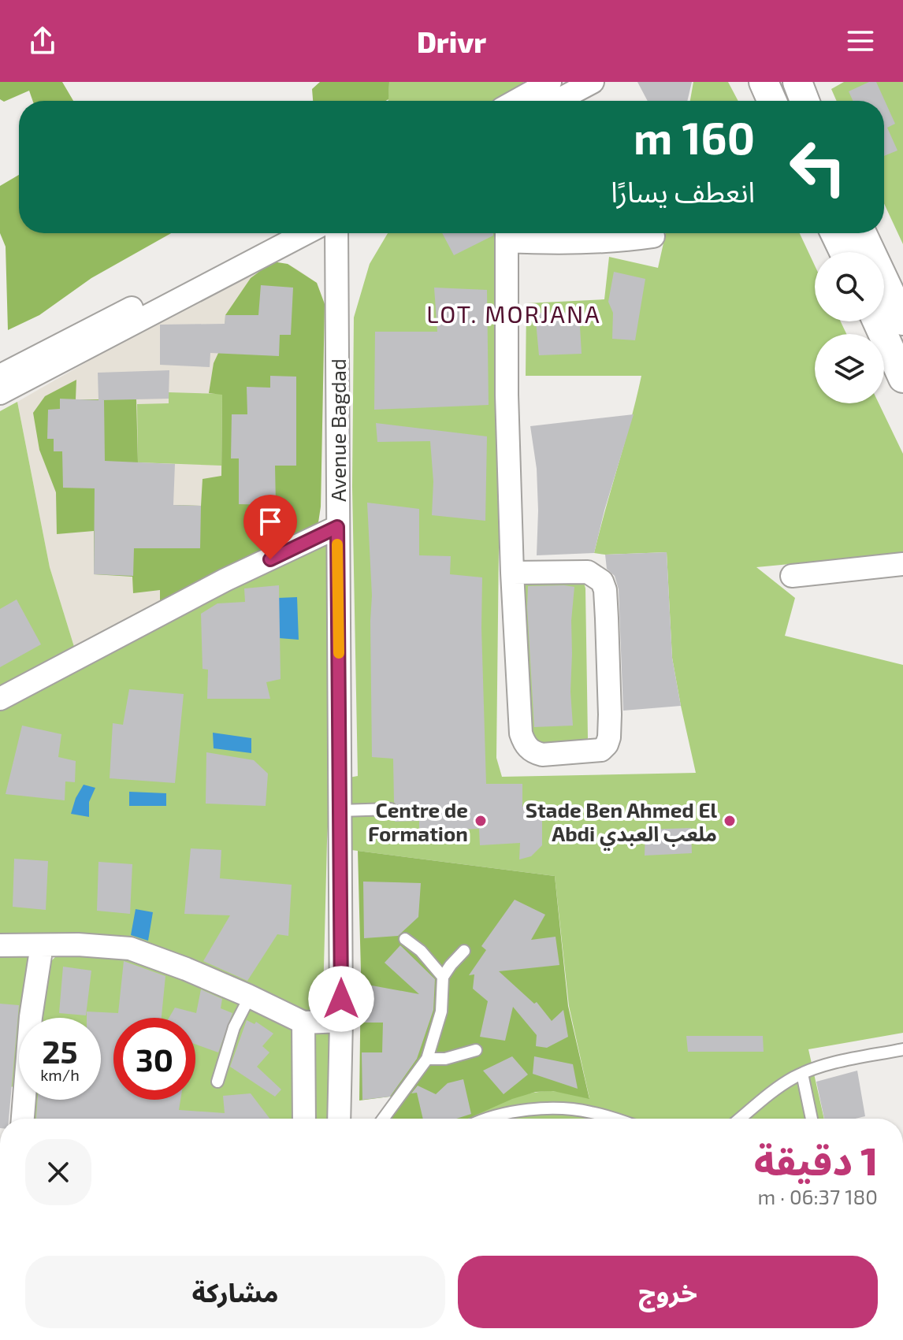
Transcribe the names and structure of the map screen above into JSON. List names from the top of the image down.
{
  "streets": {
    "street": ["Avenue Bagdad"]
  },
  "districts": ["LOT. MORJANA"],
  "places": ["Centre de Formation", "Stade Ben Ahmed El Abdi ملعب العبدي"],
  "page": {
    "header": "Drivr",
    "turn": ["160 m", "انعطف يسارًا"],
    "speed": "25 km/h",
    "limit": "30",
    "heading": ["1 دقيقة", "180 m · 06:37"],
    "buttons": ["خروج", "مشاركة"]
  }
}
